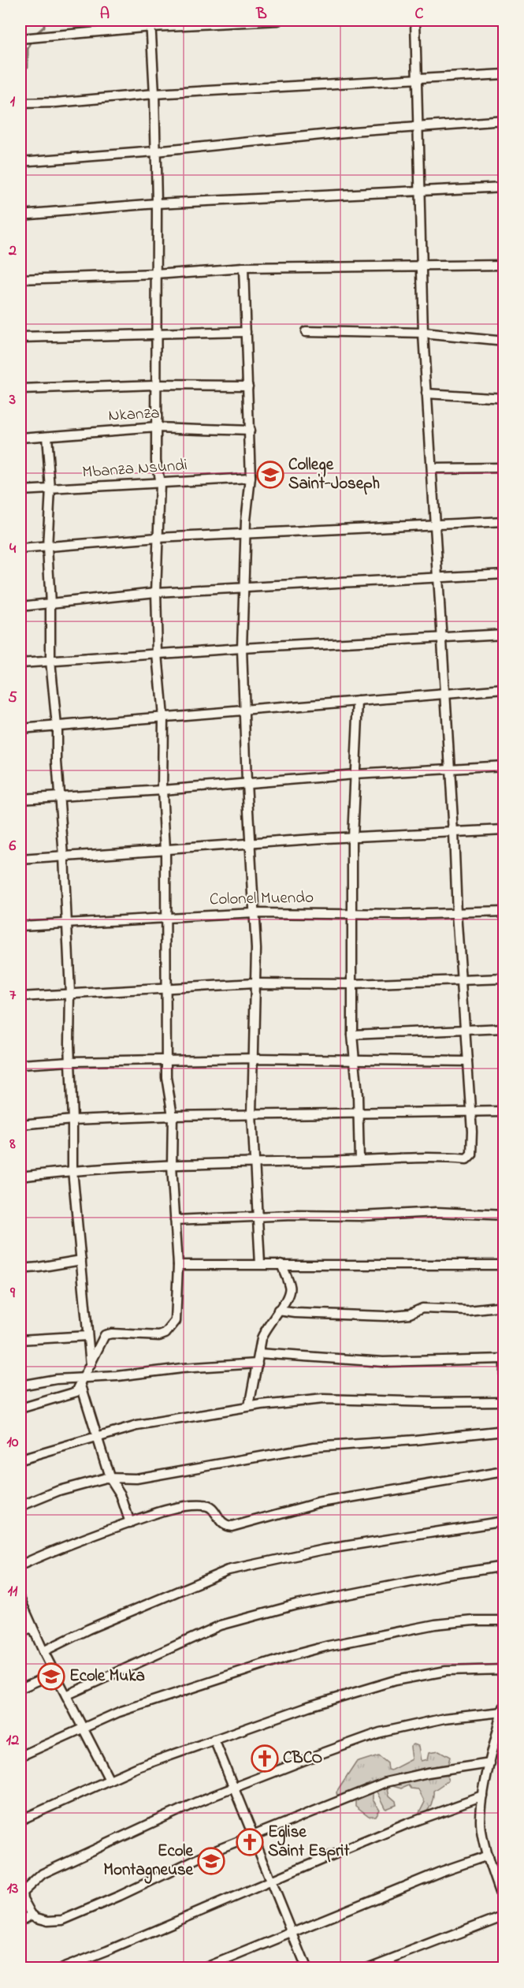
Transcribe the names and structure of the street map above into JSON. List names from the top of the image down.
{
  "streets": {
    "street": ["Nkanza", "Mbanza Nsundi", "Colonel Muendo"]
  },
  "places": {
    "school or university": ["College Saint-Joseph", "Ecole Muka", "Ecole Montagneuse"],
    "church": ["CBCO", "Eglise Saint Esprit"]
  },
  "grid": {
    "columns": ["A", "B", "C"],
    "rows": [
      "1",
      "2",
      "3",
      "4",
      "5",
      "6",
      "7",
      "8",
      "9",
      "10",
      "11",
      "12",
      "13"
    ]
  }
}
